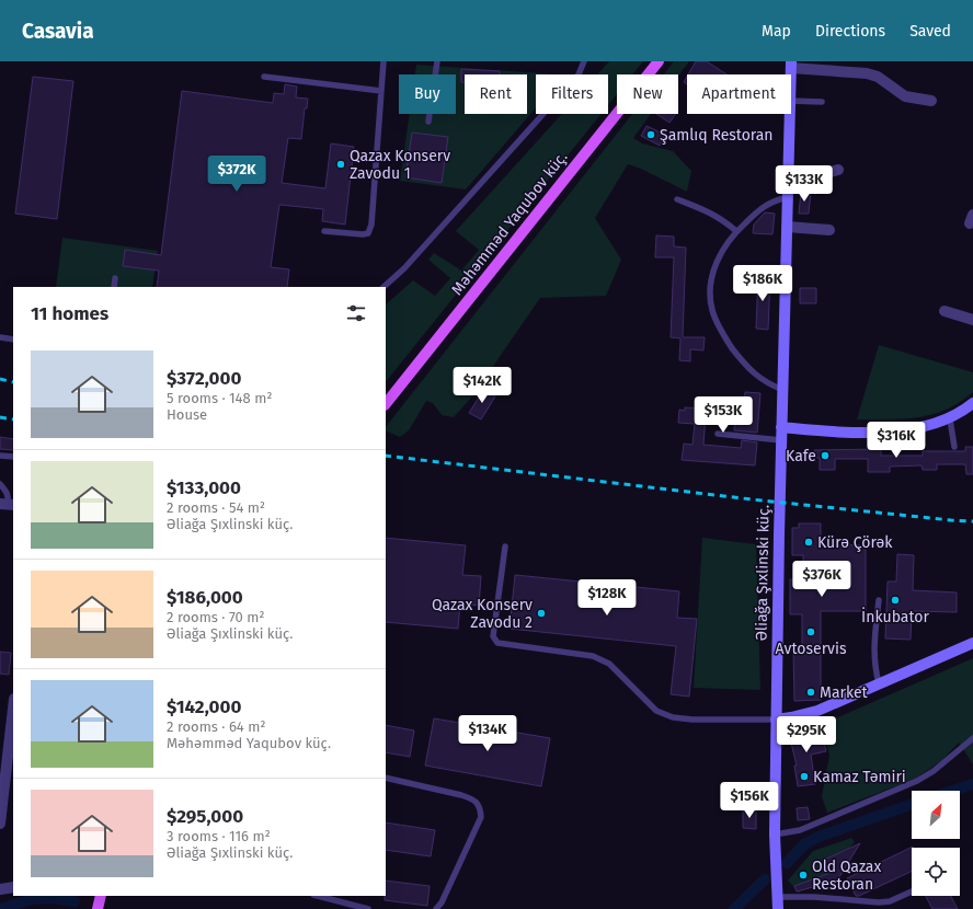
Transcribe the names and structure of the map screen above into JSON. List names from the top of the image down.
{
  "streets": {
    "main road": ["Məhəmməd Yaqubov küç.", "Əliağa Şıxlinski küç."]
  },
  "places": [
    "Şamlıq Restoran",
    "Qazax Konserv Zavodu 1",
    "Kafe",
    "Kürə Çörək",
    "İnkubator",
    "Qazax Konserv Zavodu 2",
    "Avtoservis",
    "Market",
    "Kamaz Təmiri",
    "Old Qazax Restoran"
  ],
  "north": "top right",
  "page": {
    "header": "Casavia",
    "nav": ["Map", "Directions", "Saved"],
    "chip": [
      "Buy",
      "Rent",
      "Filters",
      "New",
      "Apartment"
    ],
    "price": [
      "$372K",
      "$133K",
      "$186K",
      "$142K",
      "$153K",
      "$316K",
      "$376K",
      "$128K",
      "$134K",
      "$295K",
      "$156K"
    ],
    "heading": "11 homes",
    "list": [
      {
        "name": "$372,000",
        "note": "5 rooms · 148 m² · House"
      },
      {
        "name": "$133,000",
        "note": "2 rooms · 54 m² · Əliağa Şıxlinski küç."
      },
      {
        "name": "$186,000",
        "note": "2 rooms · 70 m² · Əliağa Şıxlinski küç."
      },
      {
        "name": "$142,000",
        "note": "2 rooms · 64 m² · Məhəmməd Yaqubov küç."
      },
      {
        "name": "$295,000",
        "note": "3 rooms · 116 m² · Əliağa Şıxlinski küç."
      }
    ]
  }
}
